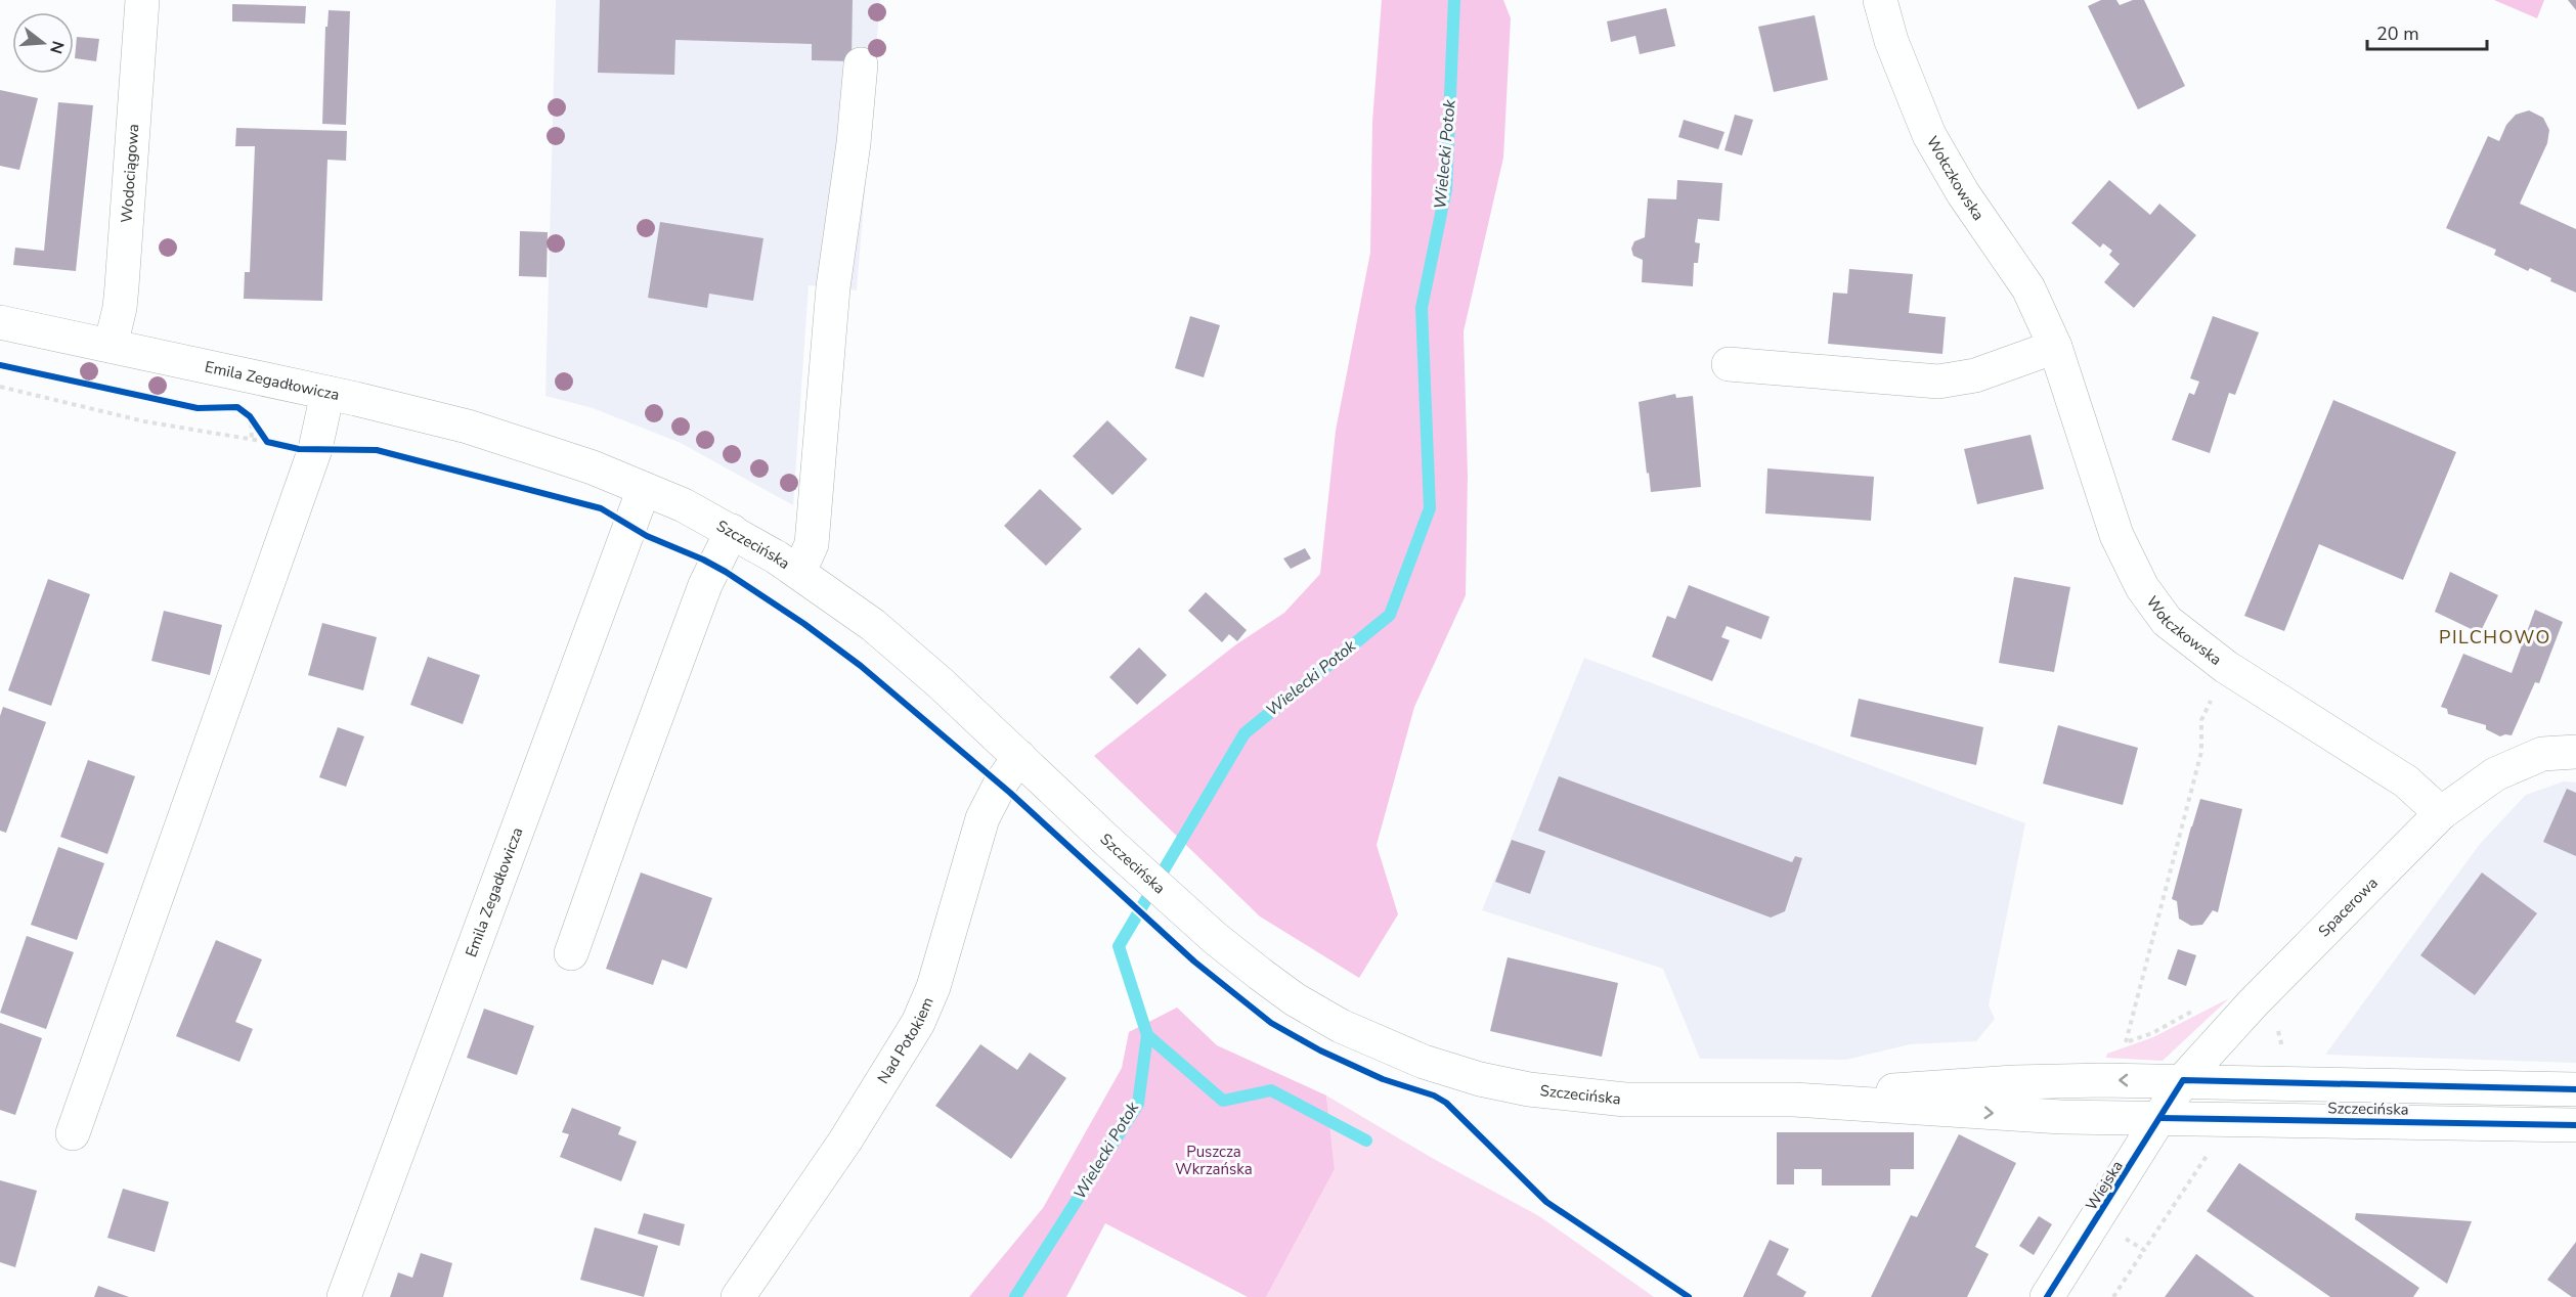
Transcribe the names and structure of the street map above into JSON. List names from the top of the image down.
{
  "streets": {
    "street": [
      "Wodociągowa",
      "Wołczkowska",
      "Emila Zegadłowicza",
      "Szczecińska",
      "Spacerowa",
      "Nad Potokiem",
      "Wiejska"
    ]
  },
  "crossings": [
    ["Wodociągowa", "Emila Zegadłowicza"],
    ["Wołczkowska", "Spacerowa"],
    ["Emila Zegadłowicza", "Szczecińska"],
    ["Szczecińska", "Spacerowa"],
    ["Szczecińska", "Nad Potokiem"],
    ["Szczecińska", "Wiejska"],
    ["Spacerowa", "Wiejska"]
  ],
  "districts": ["PILCHOWO"],
  "water": ["Wielecki Potok"],
  "parks": ["Puszcza Wkrzańska"],
  "scale_bar": "20 m",
  "north": "right"
}
